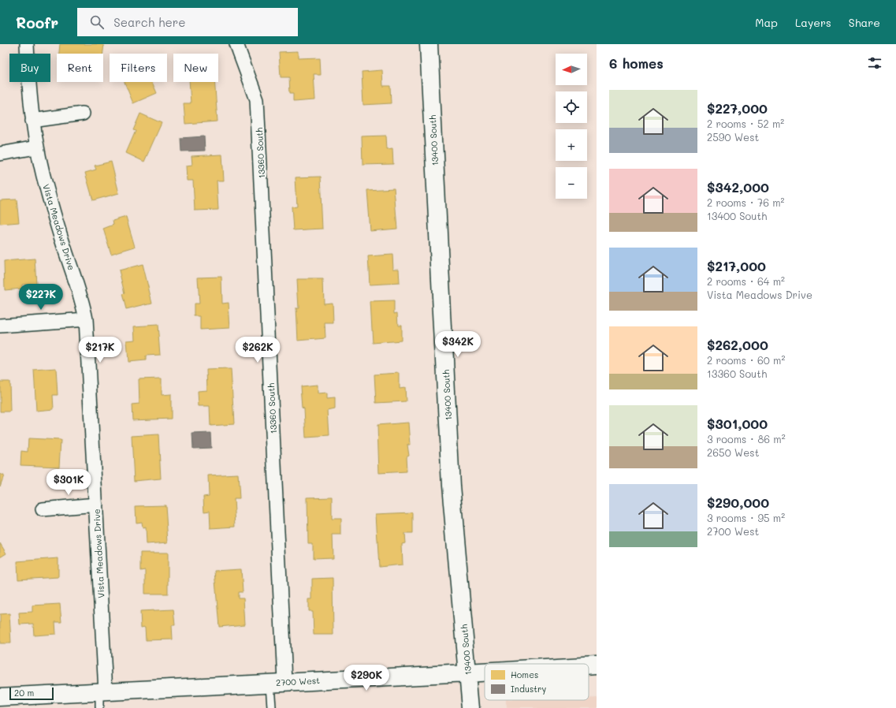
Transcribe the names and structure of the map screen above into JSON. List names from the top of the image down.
{
  "streets": {
    "street": [
      "13400 South",
      "13360 South",
      "Vista Meadows Drive",
      "2700 West"
    ]
  },
  "crossings": [
    ["13400 South", "2700 West"],
    ["13360 South", "2700 West"],
    ["Vista Meadows Drive", "2700 West"]
  ],
  "legend": ["Homes", "Industry"],
  "scale_bar": "20 m",
  "north": "left",
  "page": {
    "header": "Roofr",
    "search": "Search here",
    "nav": ["Map", "Layers", "Share"],
    "heading": "6 homes",
    "map_buttons": ["+", "−"],
    "chip": [
      "Buy",
      "Rent",
      "Filters",
      "New"
    ],
    "list": [
      {
        "name": "$227,000",
        "note": "2 rooms · 52 m² · 2590 West"
      },
      {
        "name": "$342,000",
        "note": "2 rooms · 76 m² · 13400 South"
      },
      {
        "name": "$217,000",
        "note": "2 rooms · 64 m² · Vista Meadows Drive"
      },
      {
        "name": "$262,000",
        "note": "2 rooms · 60 m² · 13360 South"
      },
      {
        "name": "$301,000",
        "note": "3 rooms · 86 m² · 2650 West"
      },
      {
        "name": "$290,000",
        "note": "3 rooms · 95 m² · 2700 West"
      }
    ],
    "price": [
      "$227K",
      "$342K",
      "$217K",
      "$262K",
      "$301K",
      "$290K"
    ],
    "scale": "20 m"
  }
}
